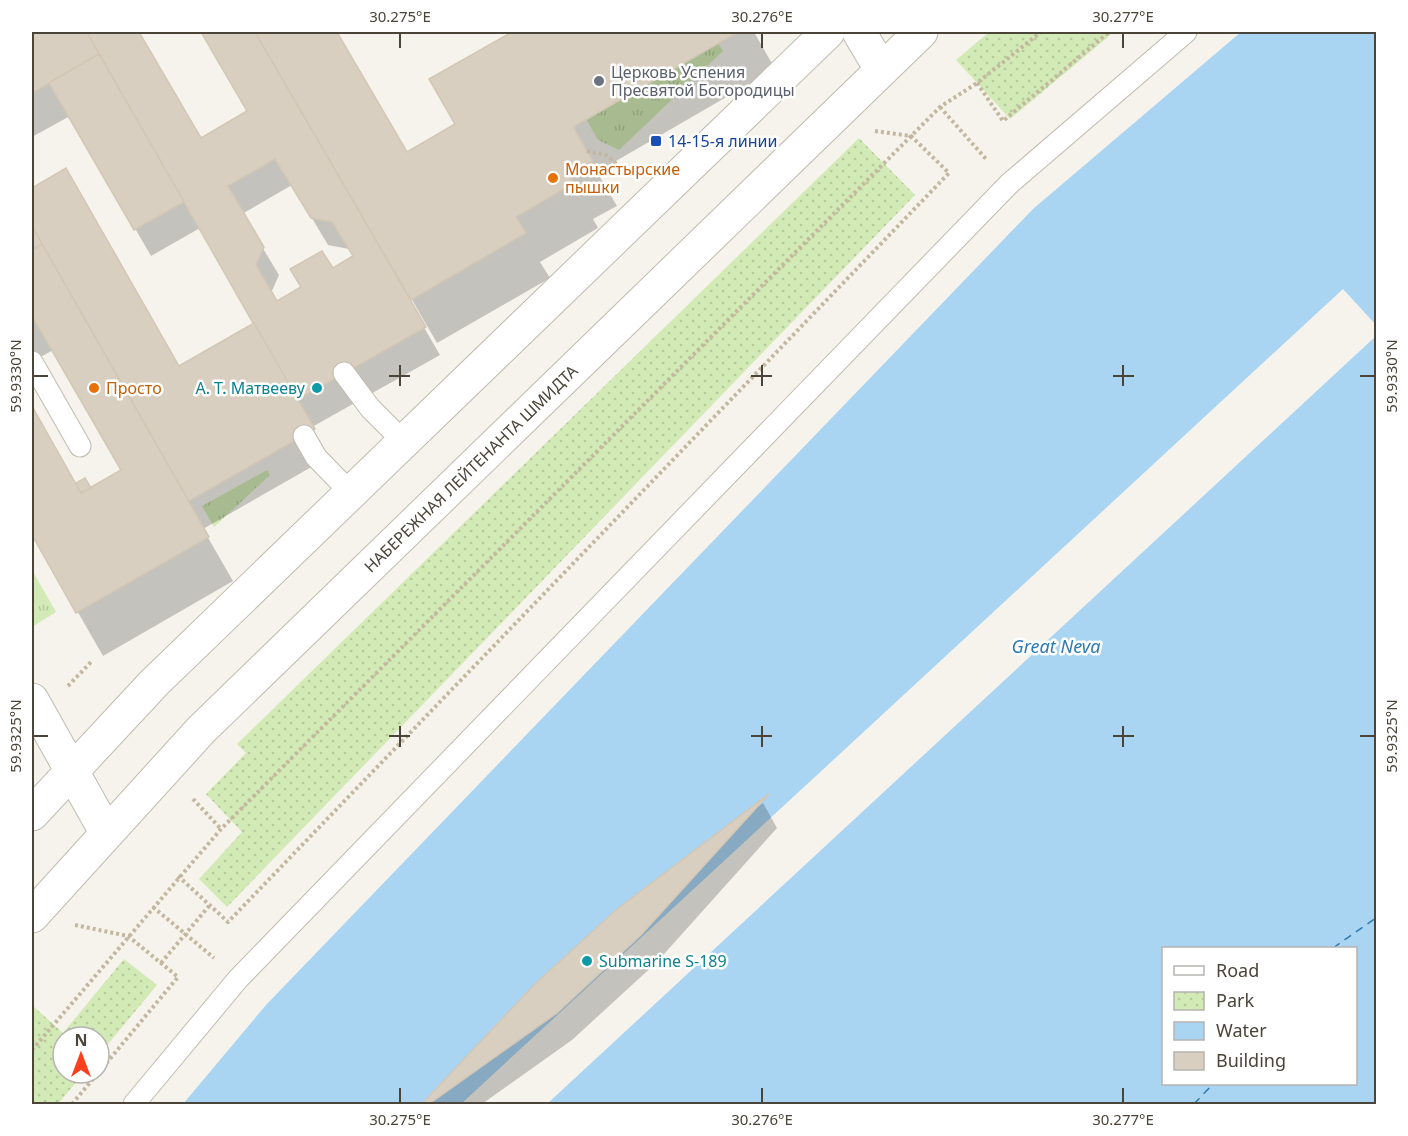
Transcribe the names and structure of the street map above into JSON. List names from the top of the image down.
{
  "streets": {
    "street": ["НАБЕРЕЖНАЯ ЛЕЙТЕНАНТА ШМИДТА"]
  },
  "water": ["Great Neva"],
  "places": {
    "other": [
      "Церковь Успения Пресвятой Богородицы",
      "Монастырские пышки",
      "Просто",
      "А. Т. Матвееву",
      "Submarine S-189"
    ],
    "transit": ["14-15-я линии"]
  },
  "legend": [
    "Road",
    "Park",
    "Water",
    "Building"
  ],
  "north": "top",
  "coordinates": [
    "30.275°E",
    "30.276°E",
    "30.277°E",
    "59.9330°N",
    "59.9325°N"
  ]
}
